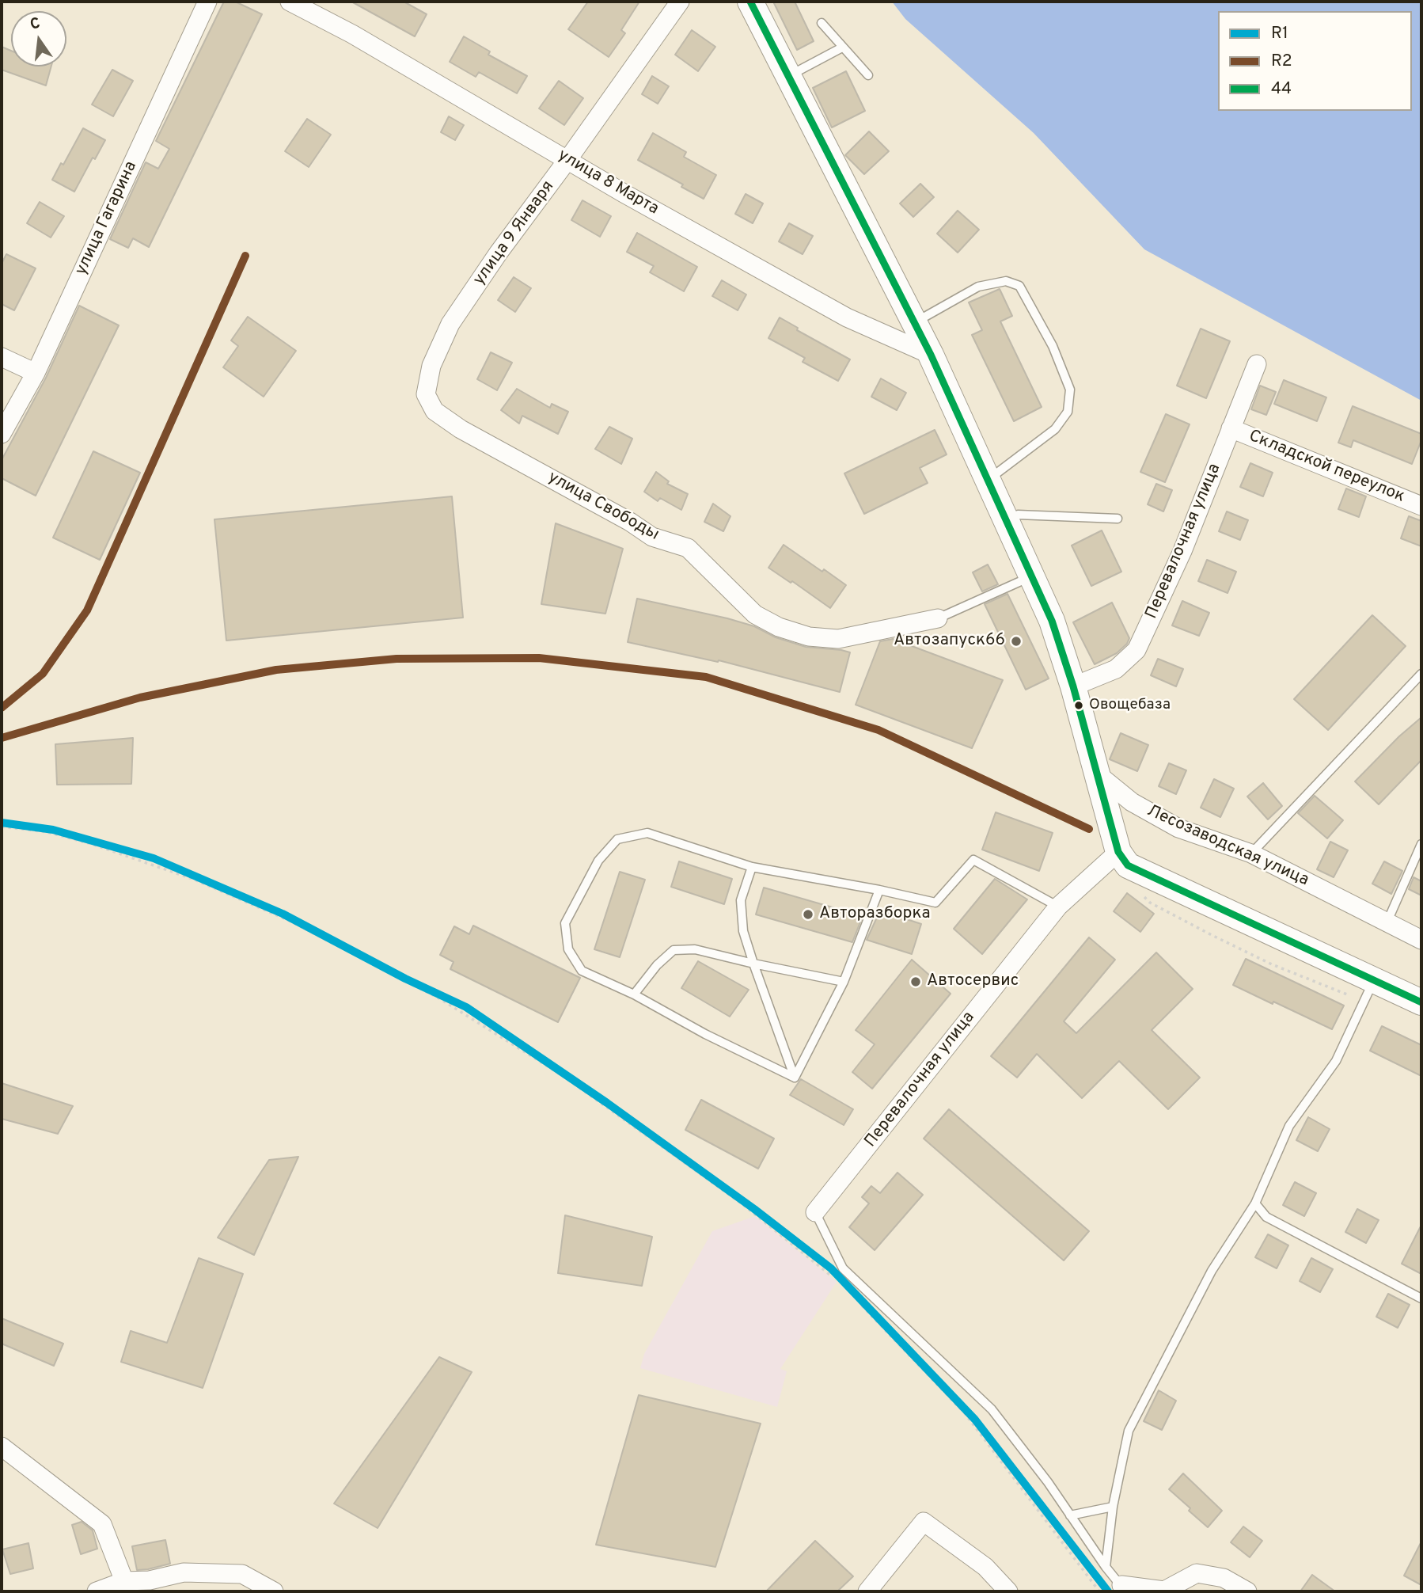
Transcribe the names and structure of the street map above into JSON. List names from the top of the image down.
{
  "streets": {
    "street": [
      "улица 8 Марта",
      "улица Гагарина",
      "улица 9 Января",
      "Складской переулок",
      "улица Свободы",
      "Перевалочная улица",
      "Лесозаводская улица"
    ]
  },
  "crossings": [
    ["улица 8 Марта", "улица 9 Января"],
    ["улица 9 Января", "улица Свободы"],
    ["Складской переулок", "Перевалочная улица"]
  ],
  "places": [
    "Автозапуск66",
    "Овощебаза",
    "Авторазборка",
    "Автосервис"
  ],
  "lines": ["transit line 44", "transit line R2", "transit line R1"],
  "legend": ["R1", "R2", "44"],
  "north": "top"
}
